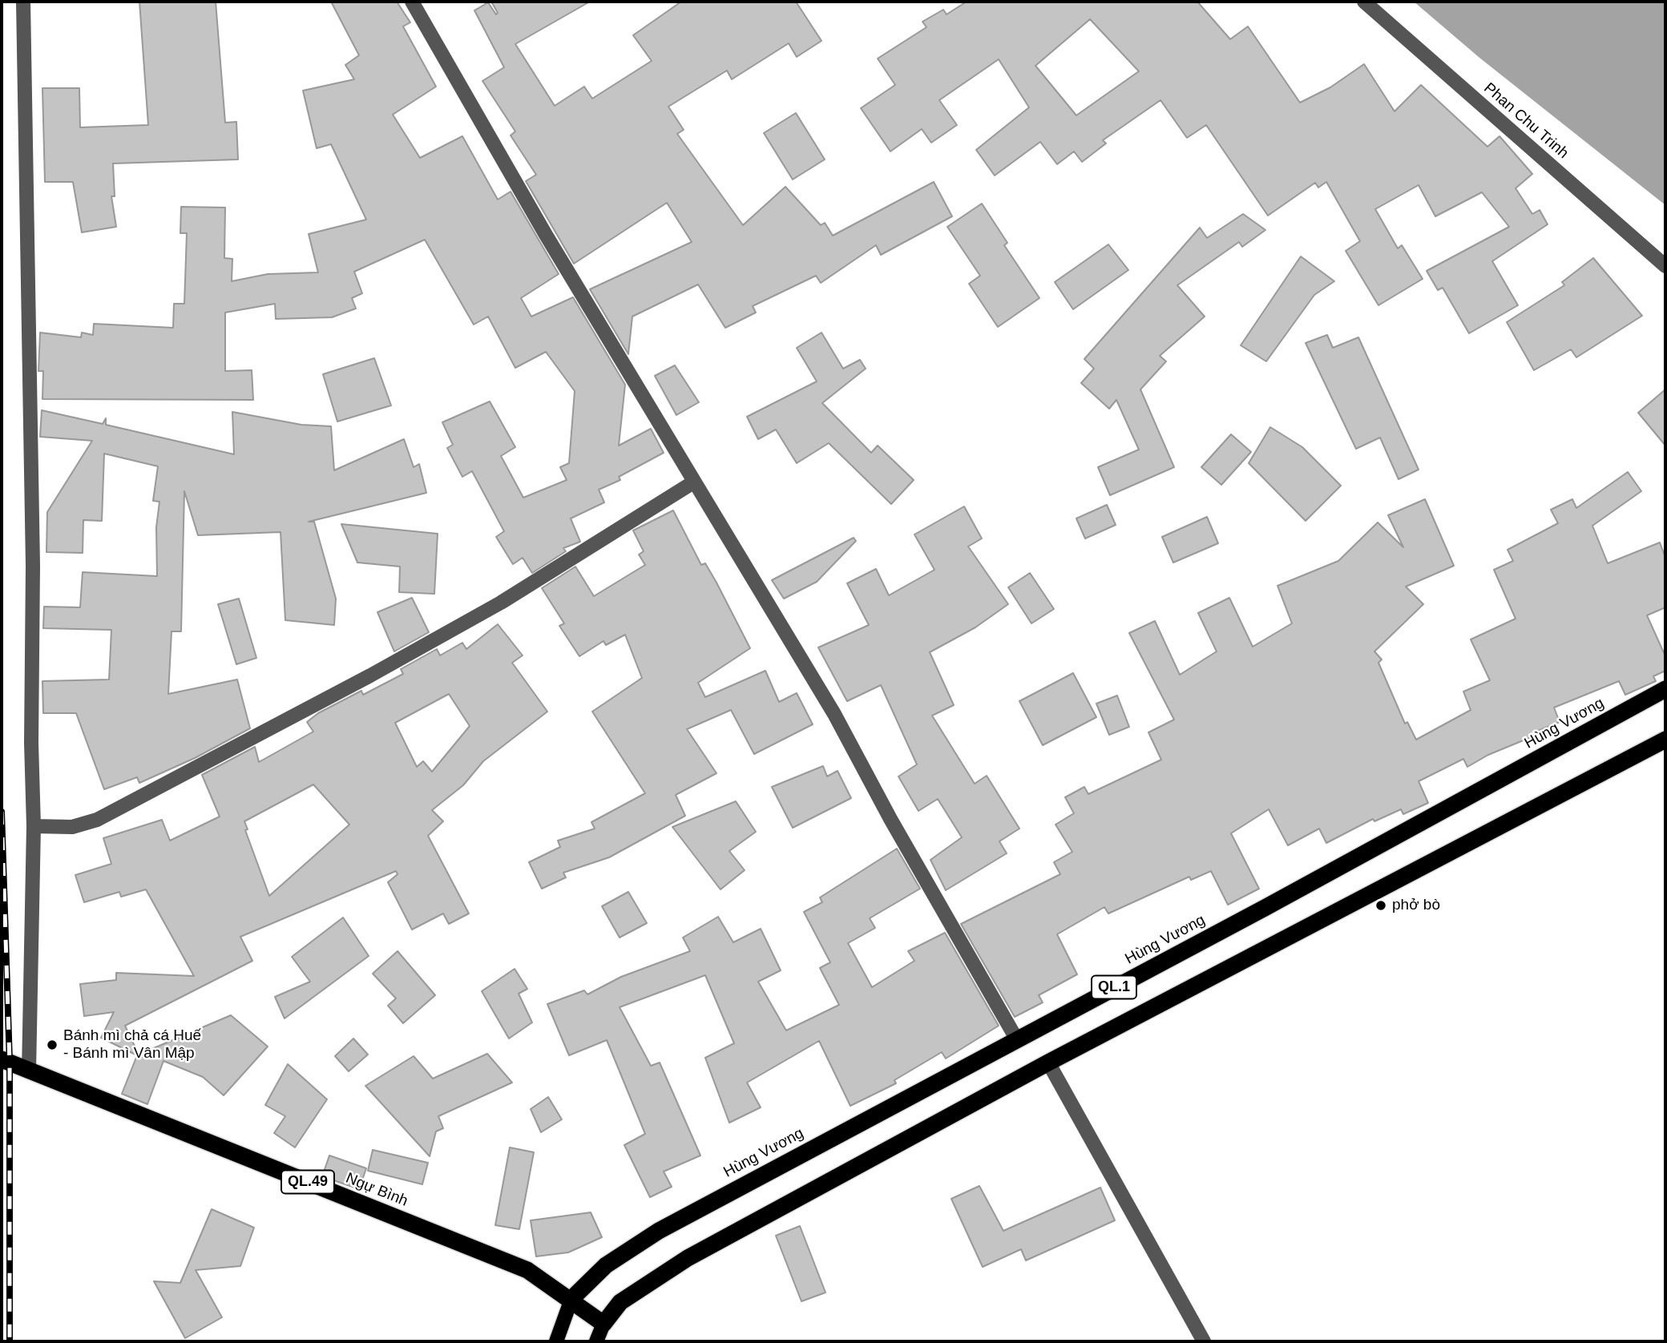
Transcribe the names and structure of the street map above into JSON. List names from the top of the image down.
{
  "streets": {
    "highway": [
      "Hùng Vương",
      "QL.1",
      "QL.49",
      "Ngự Bình"
    ],
    "street": ["Phan Chu Trinh"]
  },
  "crossings": [
    ["Hùng Vương", "QL.1"],
    ["Hùng Vương", "Ngự Bình"],
    ["QL.1", "Ngự Bình"]
  ],
  "places": ["phở bò", "Bánh mì chả cá Huế - Bánh mì Vân Mập"]
}
